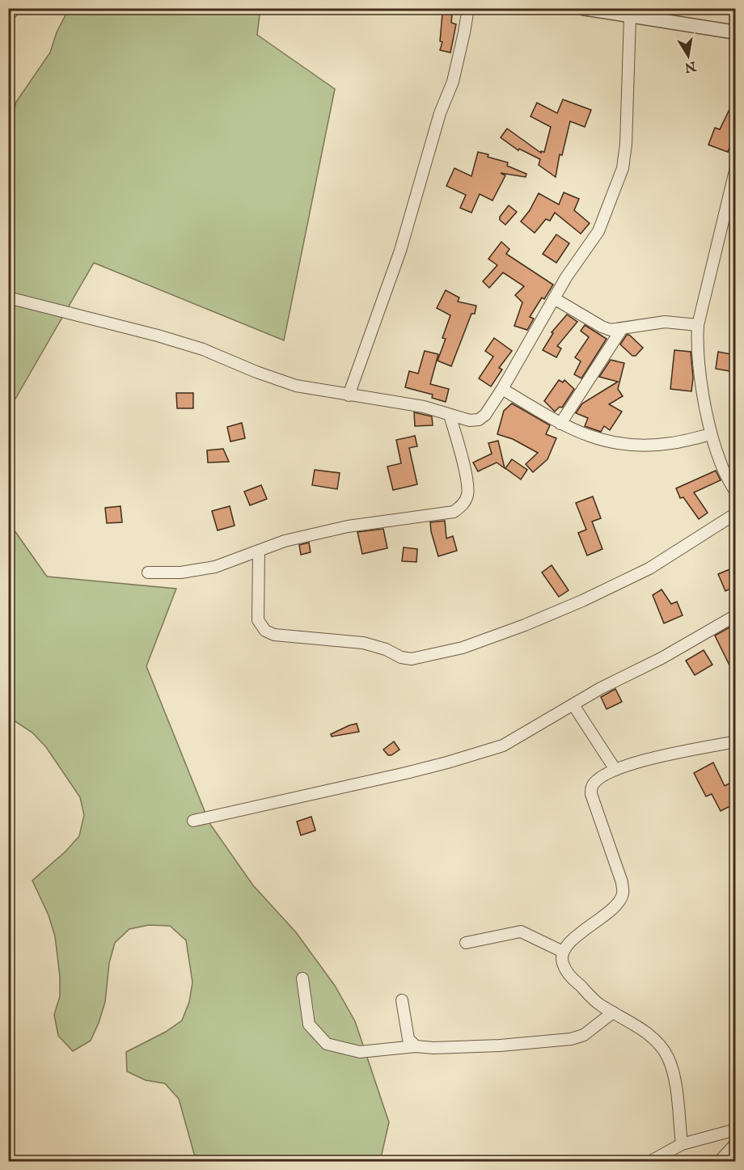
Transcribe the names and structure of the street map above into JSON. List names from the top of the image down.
{
  "north": "bottom"
}
